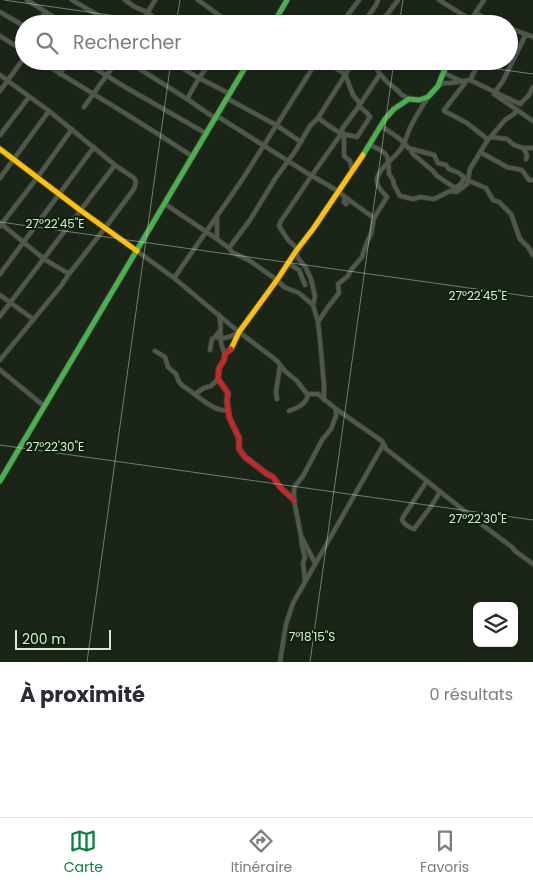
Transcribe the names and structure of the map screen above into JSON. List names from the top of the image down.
{
  "scale_bar": "200 m",
  "page": {
    "search": "Rechercher",
    "scale": "200 m",
    "heading": ["À proximité", "0 résultats"],
    "nav": ["Carte", "Itinéraire", "Favoris"]
  },
  "coordinates": ["27°22'45\"E", "27°22'30\"E", "7°18'15\"S"]
}
